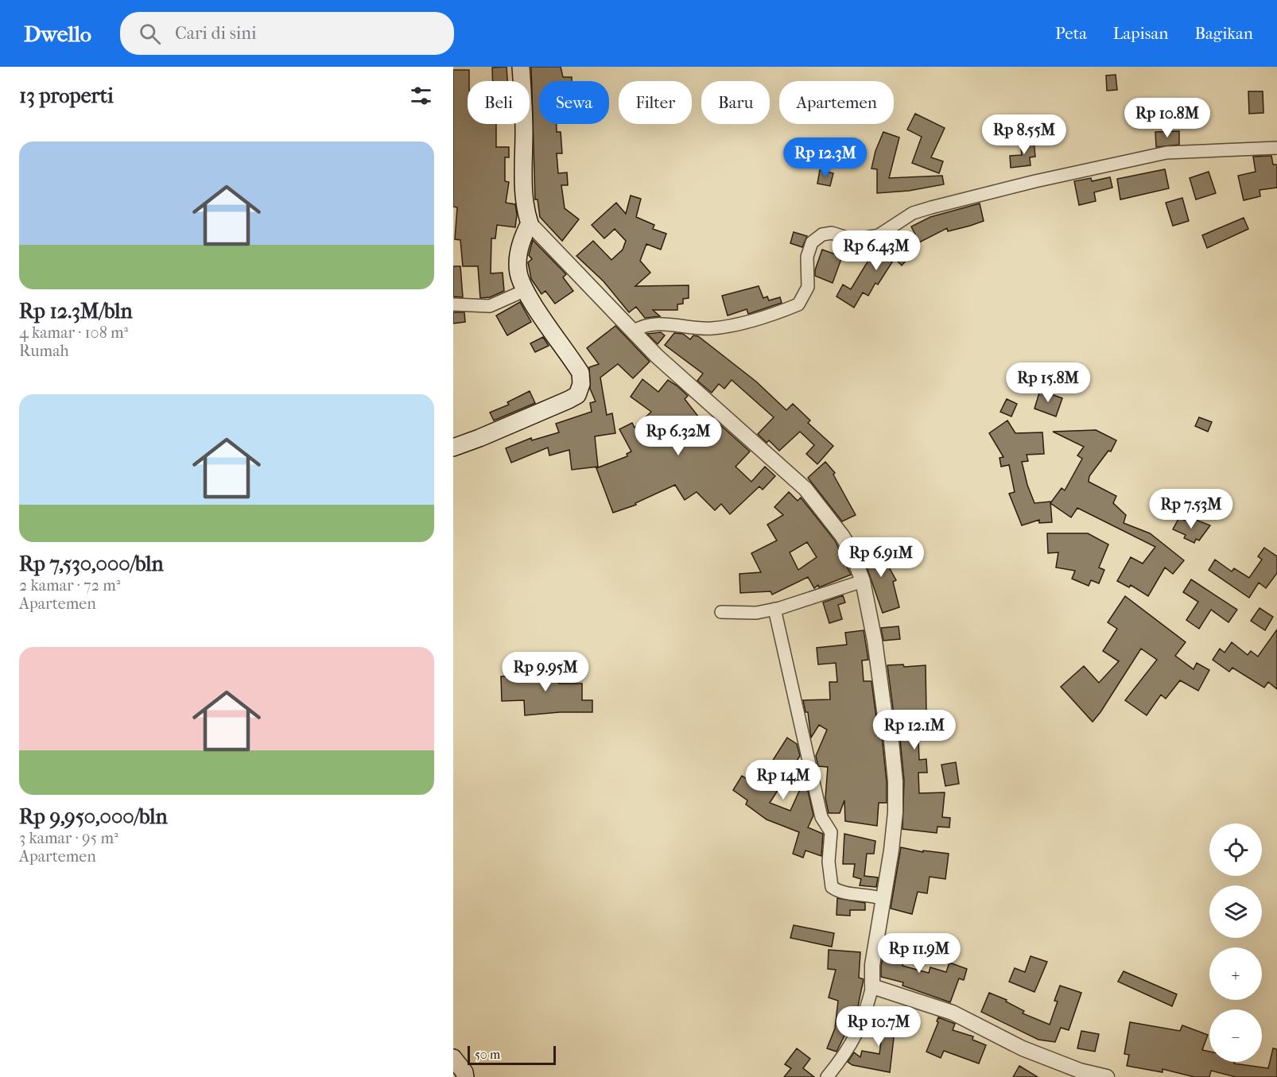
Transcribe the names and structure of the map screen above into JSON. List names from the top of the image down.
{
  "scale_bar": "50 m",
  "page": {
    "header": "Dwello",
    "search": "Cari di sini",
    "nav": ["Peta", "Lapisan", "Bagikan"],
    "heading": "13 properti",
    "chip": [
      "Beli",
      "Sewa",
      "Filter",
      "Baru",
      "Apartemen"
    ],
    "price": [
      "Rp 10.8M",
      "Rp 8.55M",
      "Rp 12.3M",
      "Rp 6.43M",
      "Rp 15.8M",
      "Rp 6.32M",
      "Rp 7.53M",
      "Rp 6.91M",
      "Rp 9.95M",
      "Rp 12.1M",
      "Rp 14M",
      "Rp 11.9M",
      "Rp 10.7M"
    ],
    "list": [
      {
        "name": "Rp 12.3M/bln",
        "note": "4 kamar · 108 m² · Rumah"
      },
      {
        "name": "Rp 7,530,000/bln",
        "note": "2 kamar · 72 m² · Apartemen"
      },
      {
        "name": "Rp 9,950,000/bln",
        "note": "3 kamar · 95 m² · Apartemen"
      }
    ],
    "map_buttons": ["+", "−"],
    "scale": "50 m"
  }
}
